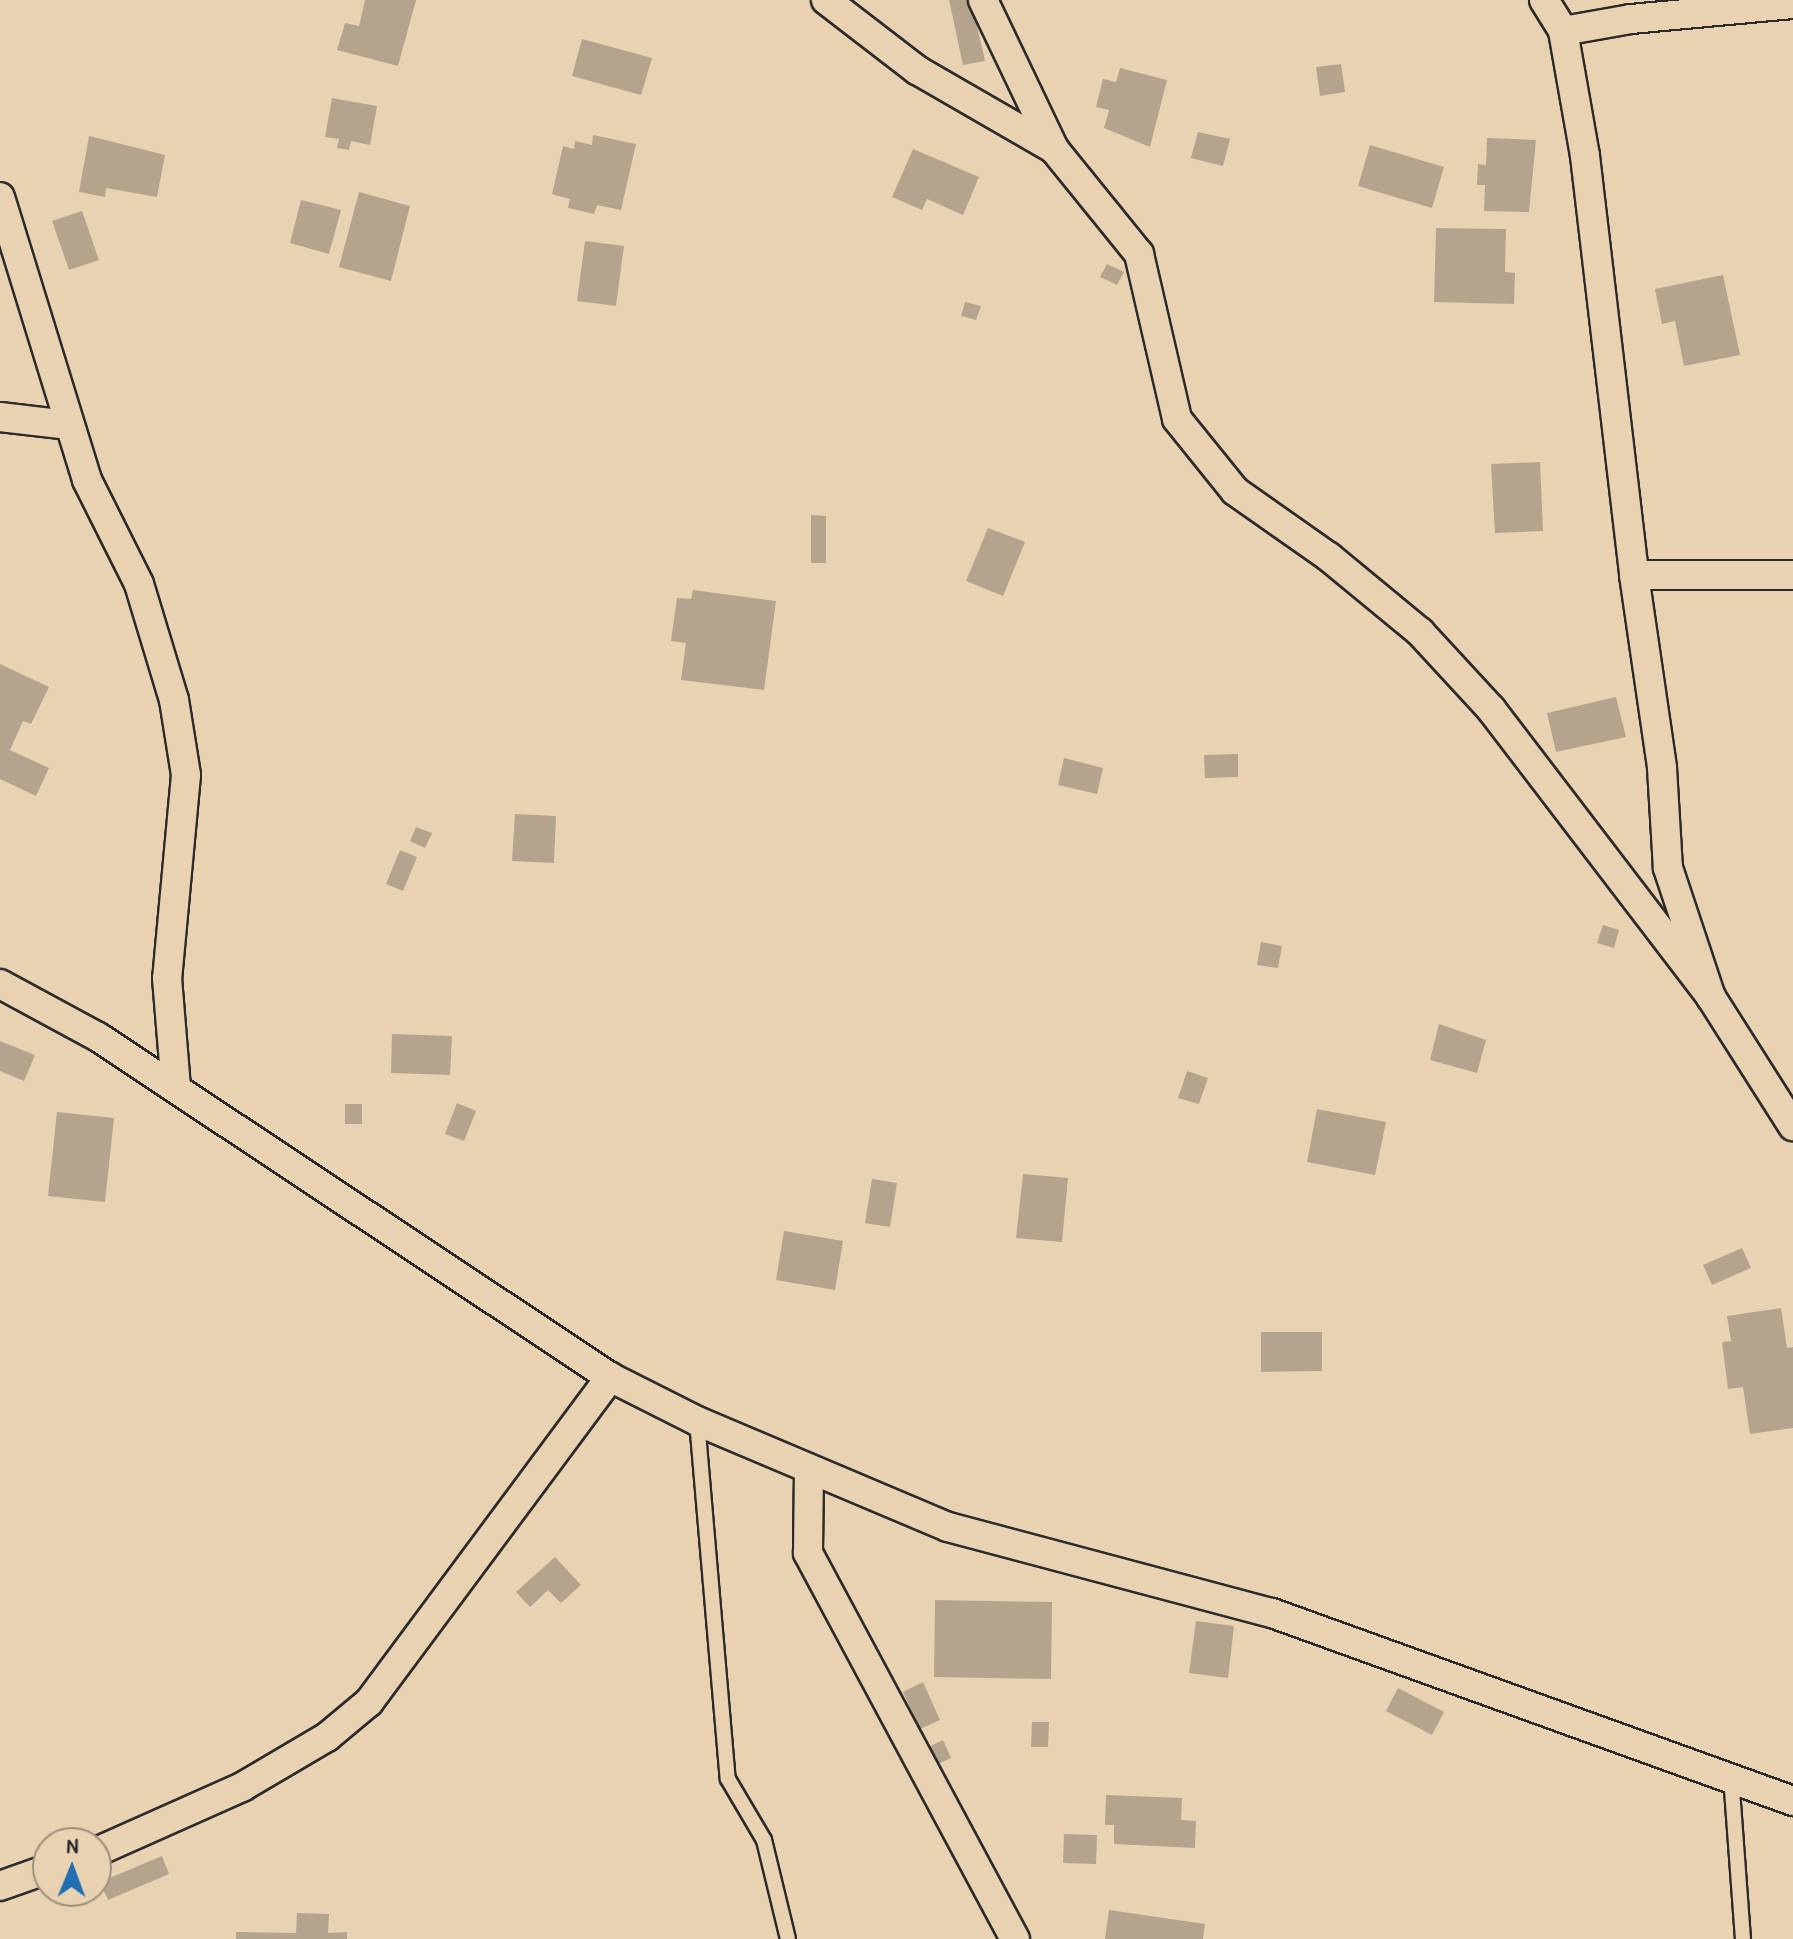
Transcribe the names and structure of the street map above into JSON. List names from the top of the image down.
{
  "north": "top"
}
